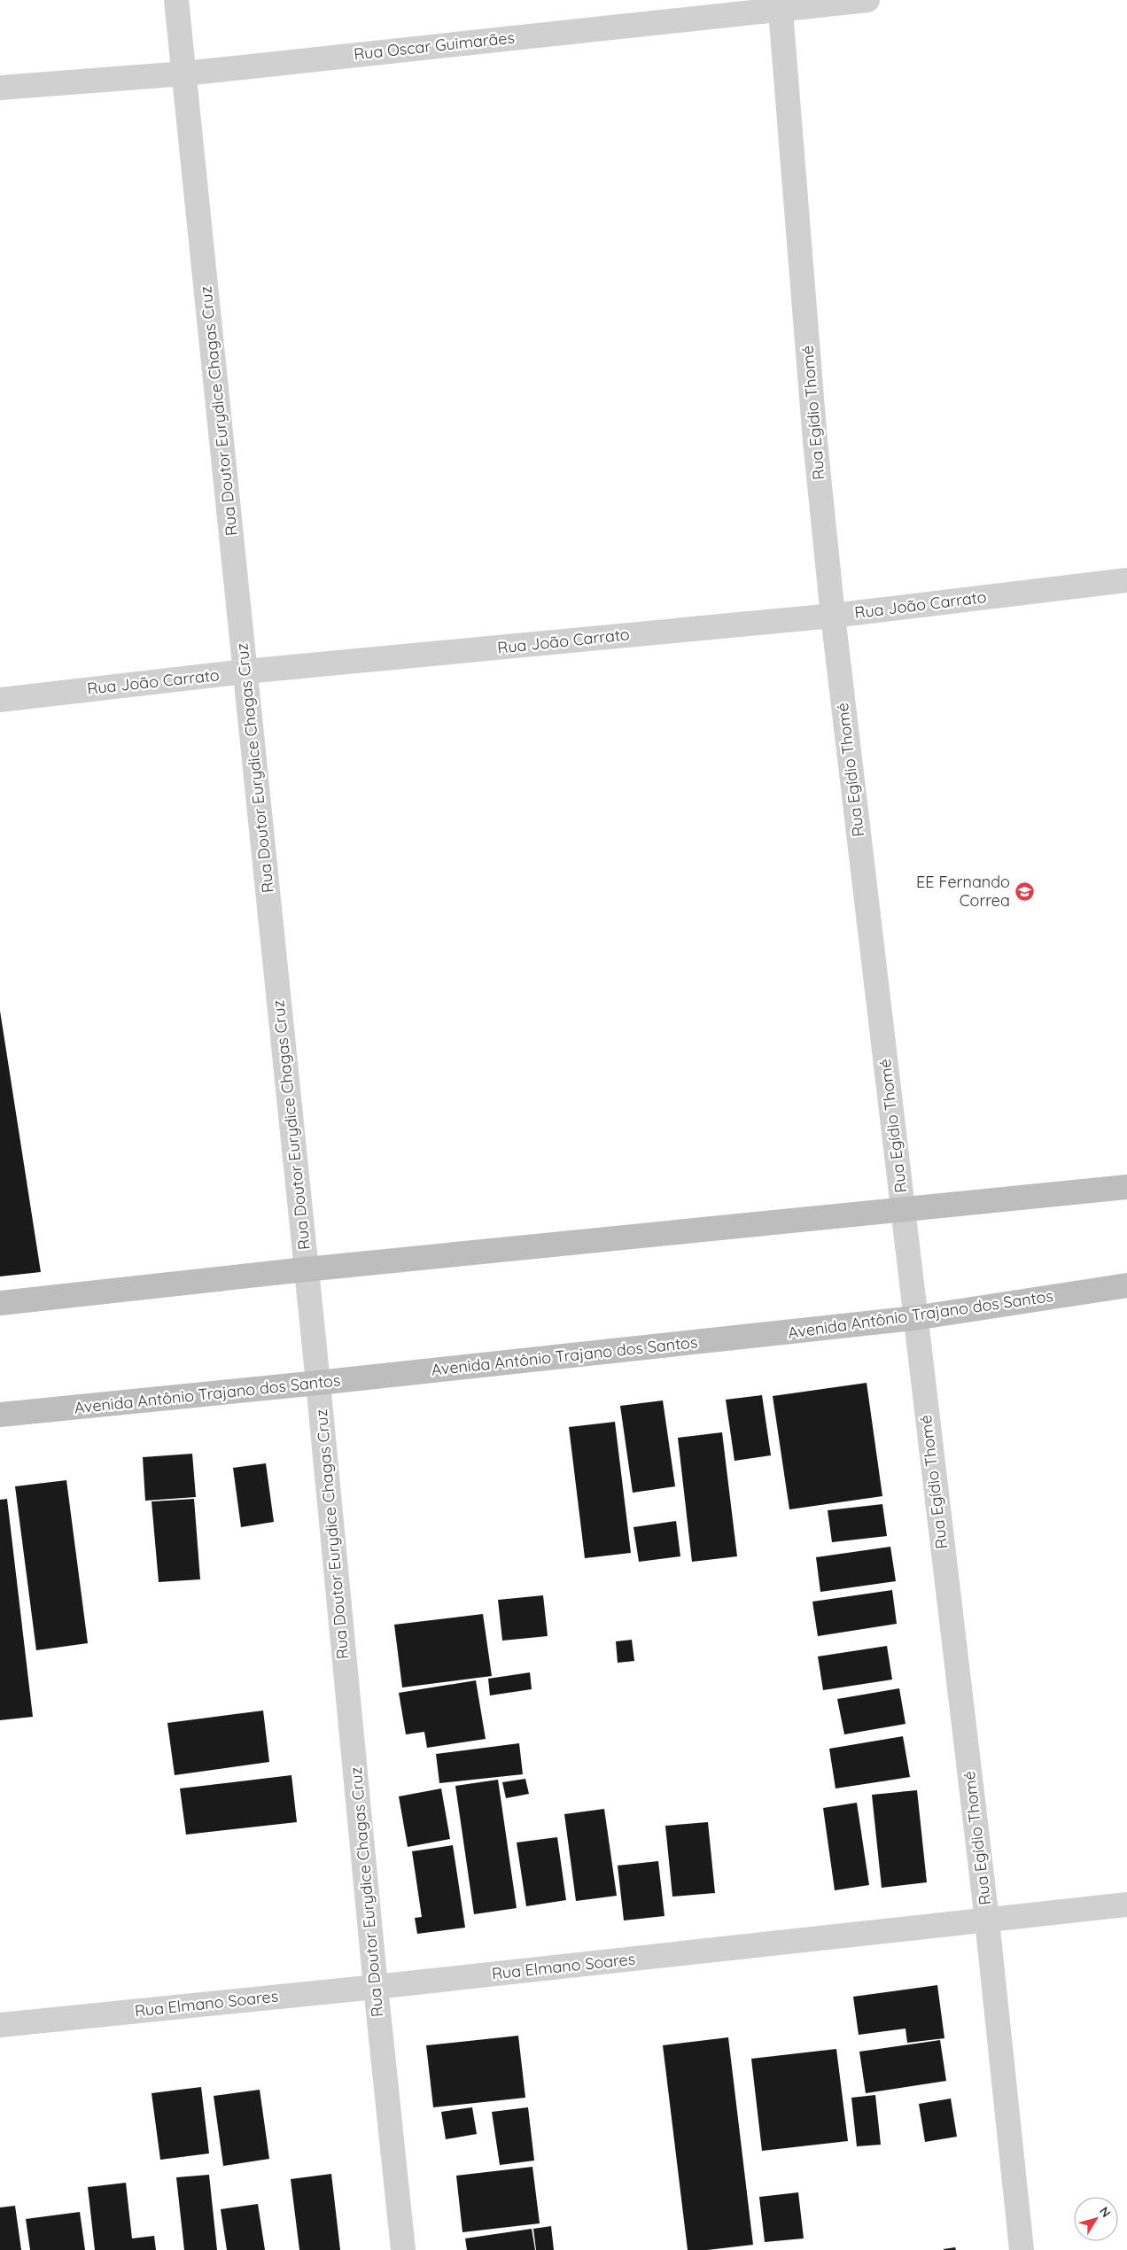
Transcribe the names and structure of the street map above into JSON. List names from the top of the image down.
{
  "streets": {
    "main road": ["Avenida Antônio Trajano dos Santos"],
    "street": [
      "Rua Oscar Guimarães",
      "Rua Doutor Eurydice Chagas Cruz",
      "Rua Egídio Thomé",
      "Rua João Carrato",
      "Rua Elmano Soares"
    ]
  },
  "crossings": [
    ["Rua Oscar Guimarães", "Rua Doutor Eurydice Chagas Cruz"],
    ["Rua Oscar Guimarães", "Rua Egídio Thomé"],
    ["Rua Doutor Eurydice Chagas Cruz", "Rua João Carrato"],
    ["Rua Doutor Eurydice Chagas Cruz", "Avenida Antônio Trajano dos Santos"],
    ["Rua Doutor Eurydice Chagas Cruz", "Rua Elmano Soares"],
    ["Rua Egídio Thomé", "Rua João Carrato"],
    ["Rua Egídio Thomé", "Avenida Antônio Trajano dos Santos"],
    ["Rua Egídio Thomé", "Rua Elmano Soares"]
  ],
  "places": {
    "school or university": ["EE Fernando Correa"]
  },
  "north": "top right"
}
